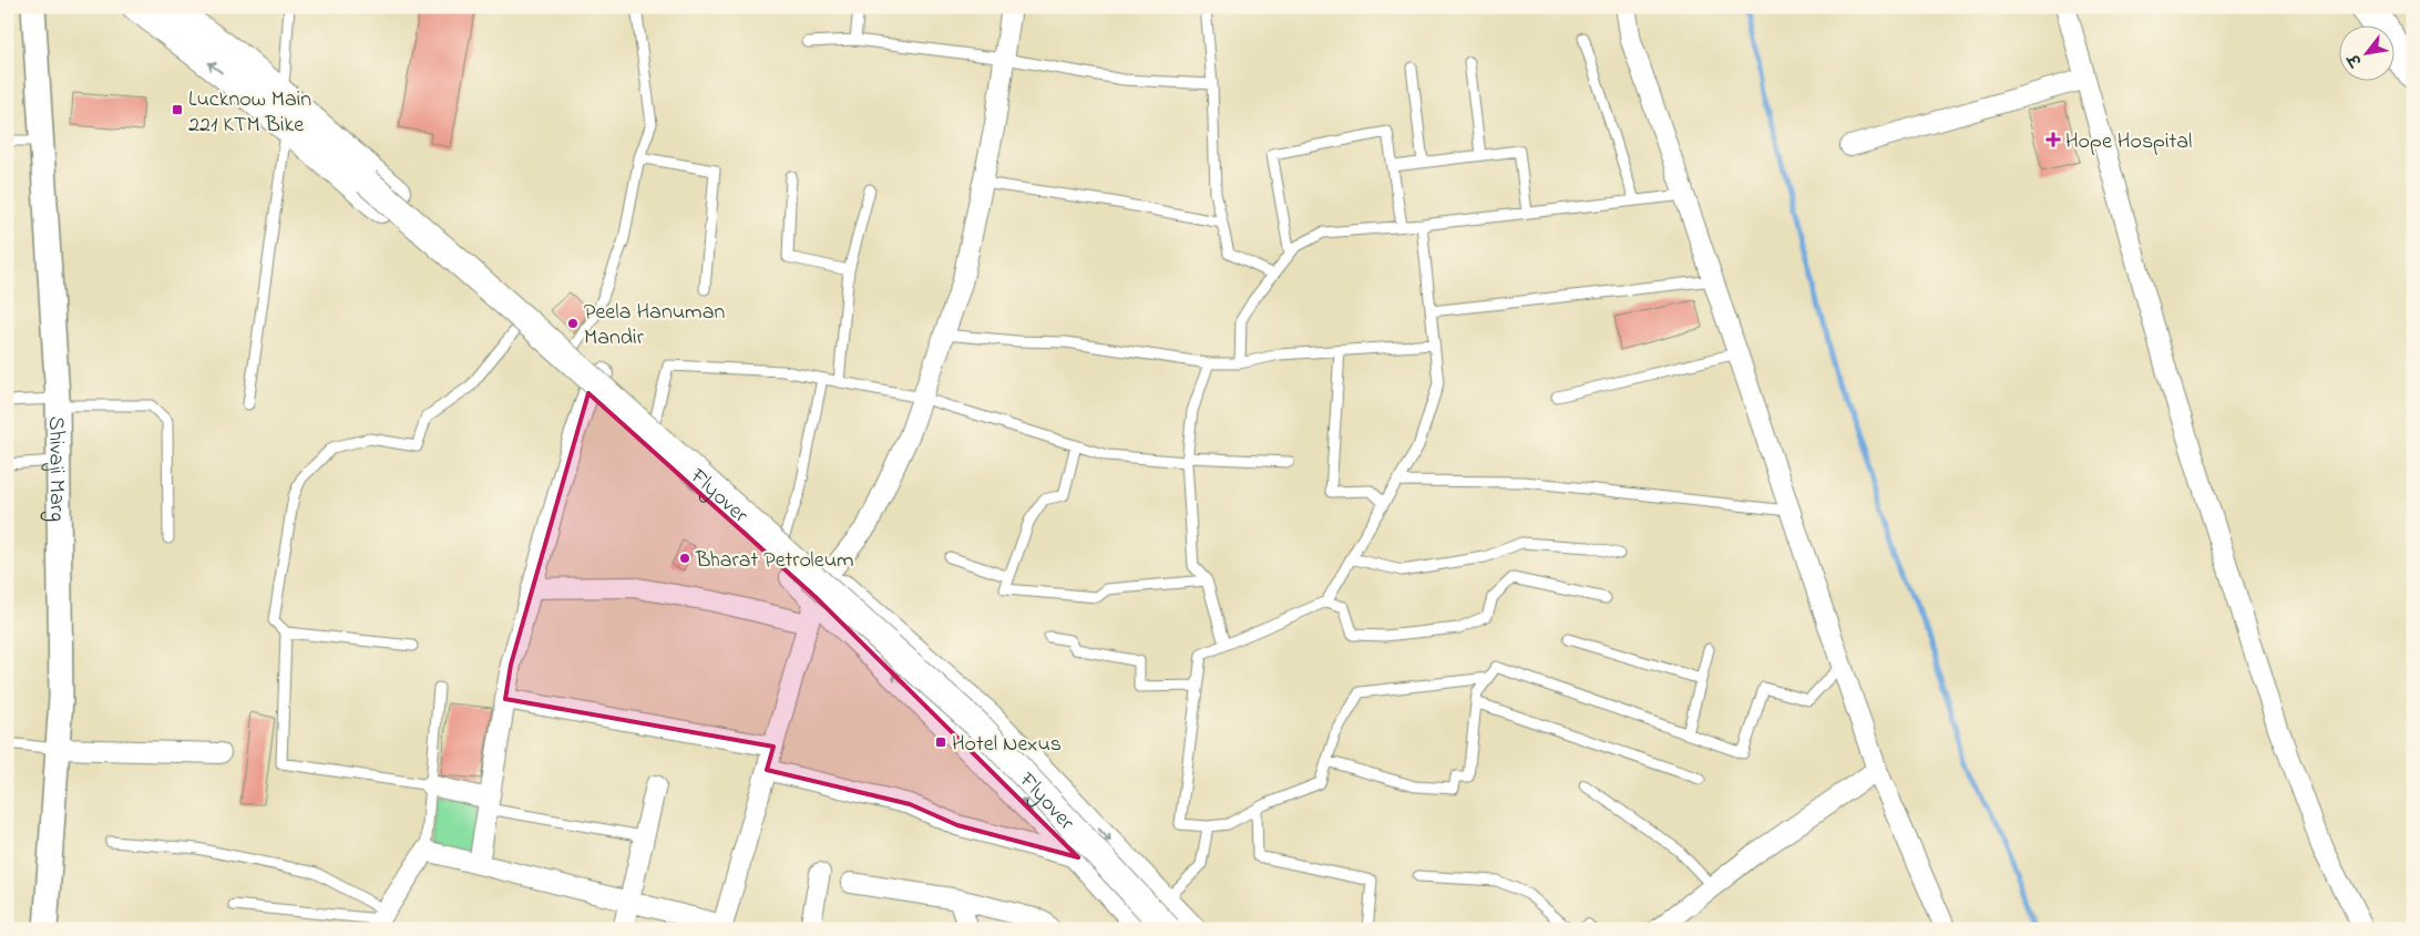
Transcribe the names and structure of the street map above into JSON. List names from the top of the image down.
{
  "streets": {
    "main road": ["Flyover"],
    "street": ["Shivaji Marg"]
  },
  "places": {
    "transit": ["Lucknow Main 221 KTM Bike", "Hotel Nexus"],
    "health": ["Hope Hospital"],
    "other": ["Peela Hanuman Mandir", "Bharat Petroleum"]
  },
  "north": "bottom left"
}
